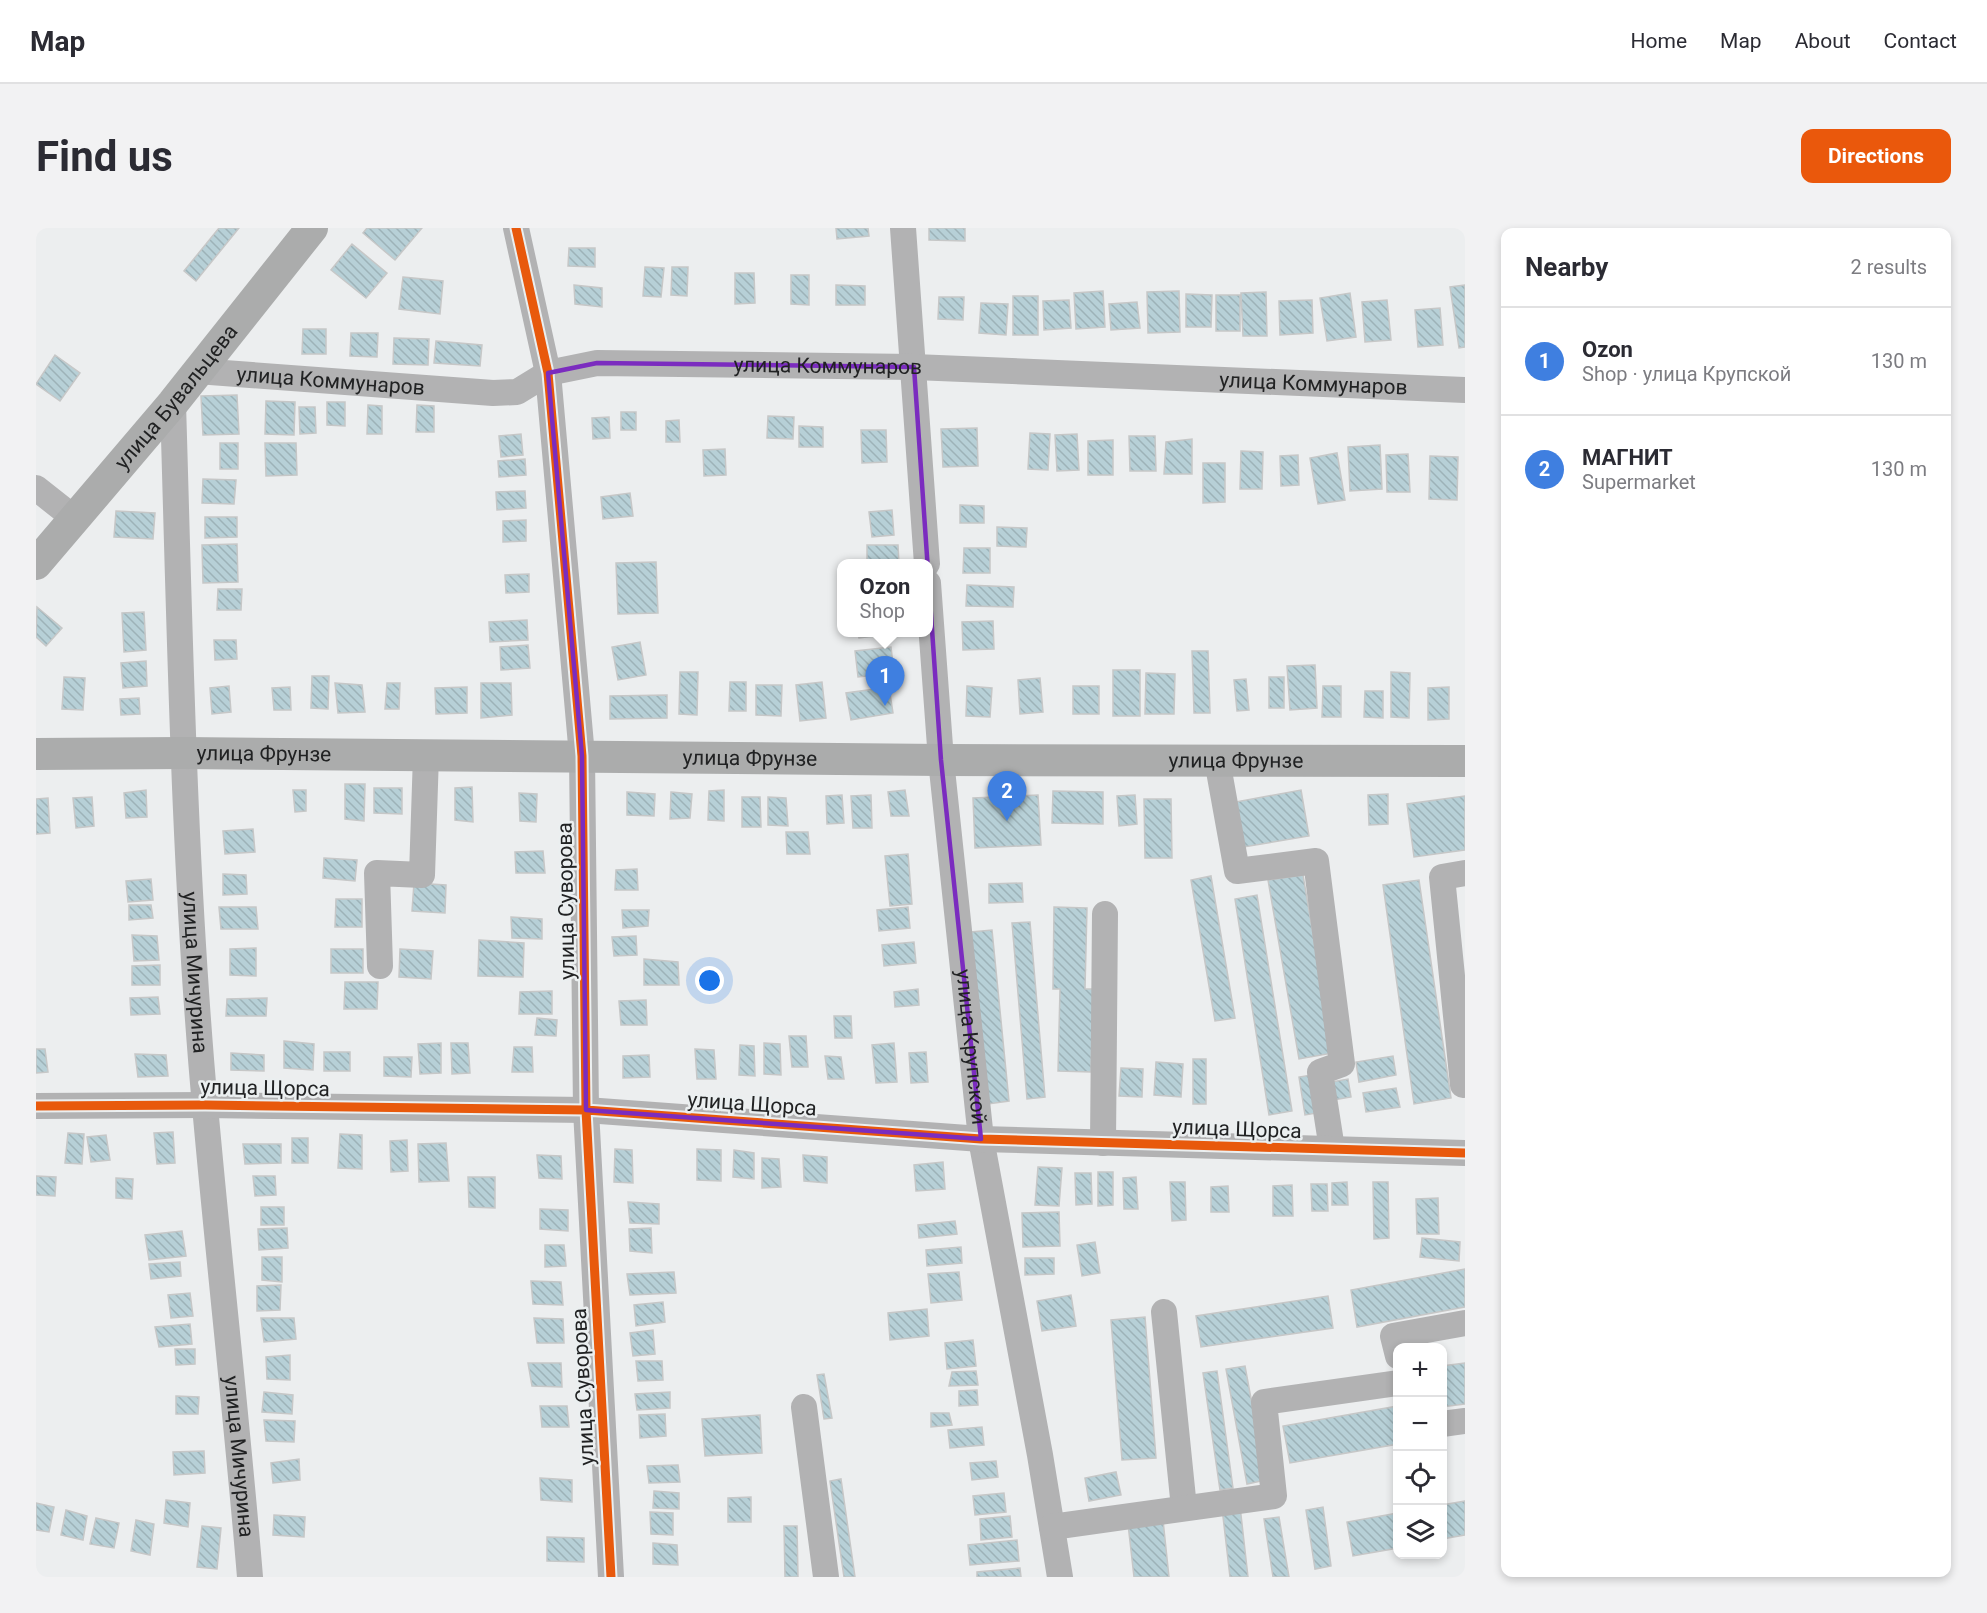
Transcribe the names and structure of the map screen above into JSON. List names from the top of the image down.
{
  "streets": {
    "main road": ["улица Бувальцева", "улица Фрунзе"],
    "street": [
      "улица Коммунаров",
      "улица Суворова",
      "улица Мичурина",
      "улица Крупской",
      "улица Щорса"
    ]
  },
  "crossings": [
    ["улица Коммунаров", "улица Бувальцева"],
    ["улица Коммунаров", "улица Суворова"],
    ["улица Бувальцева", "улица Мичурина"],
    ["улица Фрунзе", "улица Суворова"],
    ["улица Фрунзе", "улица Мичурина"],
    ["улица Фрунзе", "улица Крупской"],
    ["улица Суворова", "улица Щорса"],
    ["улица Мичурина", "улица Щорса"],
    ["улица Крупской", "улица Щорса"]
  ],
  "page": {
    "header": "Map",
    "nav": [
      "Home",
      "Map",
      "About",
      "Contact"
    ],
    "buttons": "Directions",
    "title": "Find us",
    "heading": ["Nearby", "2 results"],
    "list": [
      {
        "mark": "1",
        "name": "Ozon",
        "note": "Shop · улица Крупской",
        "value": "130 m"
      },
      {
        "mark": "2",
        "name": "МАГНИТ",
        "note": "Supermarket",
        "value": "130 m"
      }
    ],
    "popup": ["Ozon", "Shop"],
    "pins": ["1", "2"],
    "map_buttons": ["+", "−"]
  }
}
